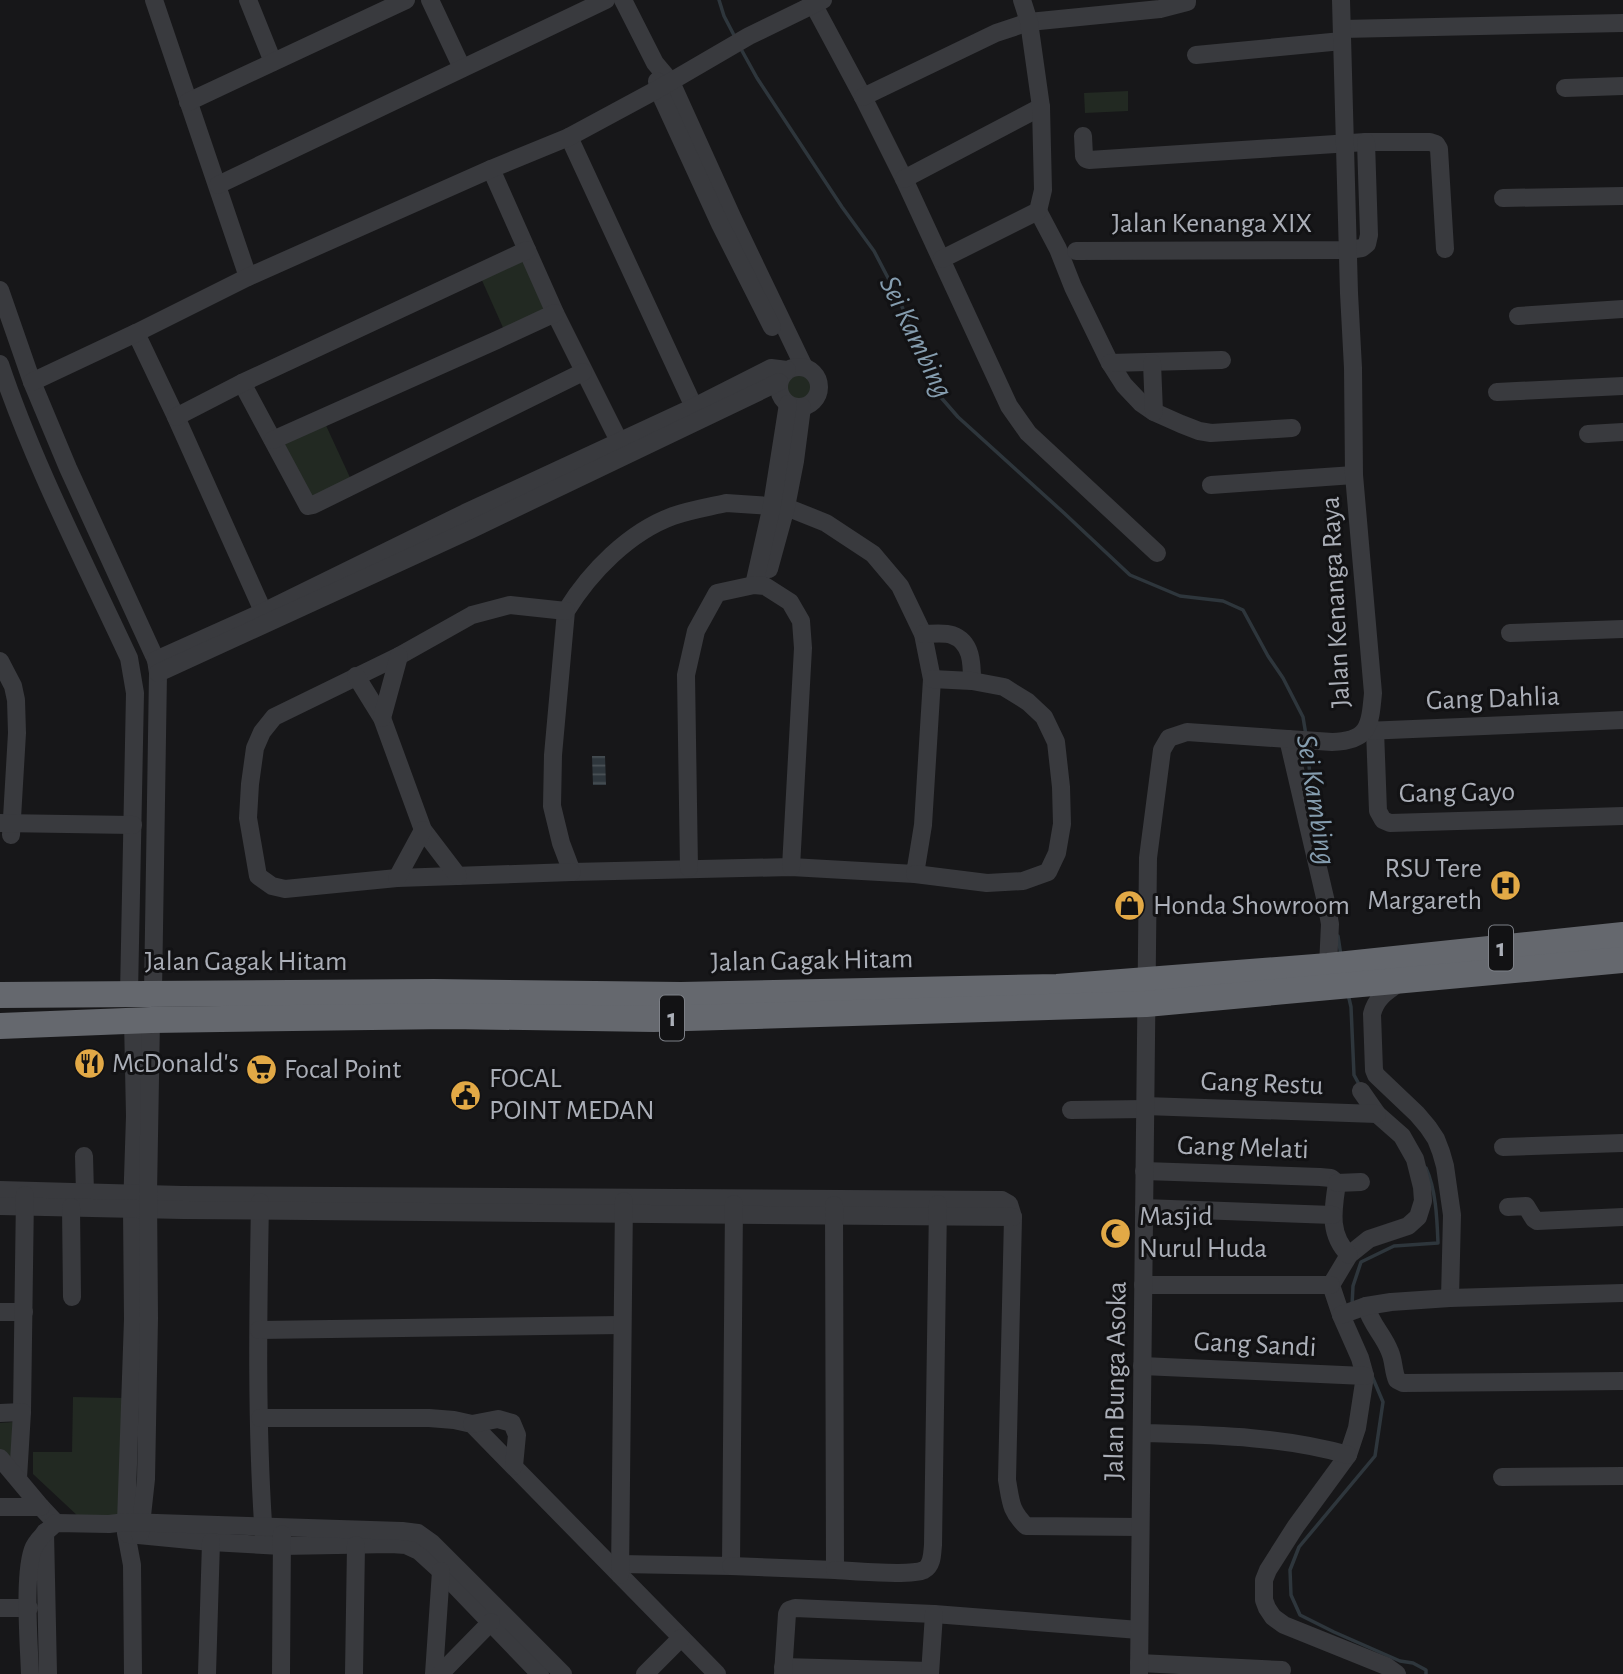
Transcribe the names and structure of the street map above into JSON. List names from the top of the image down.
{
  "streets": {
    "highway": ["1", "Jalan Gagak Hitam"],
    "street": [
      "Jalan Kenanga XIX",
      "Jalan Kenanga Raya",
      "Gang Dahlia",
      "Gang Gayo",
      "Gang Restu",
      "Gang Melati",
      "Gang Sandi",
      "Jalan Bunga Asoka"
    ]
  },
  "crossings": [
    ["Jalan Kenanga XIX", "Jalan Kenanga Raya"],
    ["Jalan Kenanga Raya", "Gang Dahlia"],
    ["Jalan Kenanga Raya", "Gang Gayo"],
    ["Jalan Kenanga Raya", "Jalan Gagak Hitam"],
    ["Jalan Kenanga Raya", "Jalan Bunga Asoka"],
    ["Gang Dahlia", "Gang Gayo"],
    ["Jalan Gagak Hitam", "Jalan Bunga Asoka"],
    ["Gang Restu", "Jalan Bunga Asoka"],
    ["Gang Melati", "Jalan Bunga Asoka"],
    ["Gang Sandi", "Jalan Bunga Asoka"]
  ],
  "water": ["Sei Kambing"],
  "places": {
    "hospital": ["RSU Tere Margareth"],
    "shop": ["Honda Showroom"],
    "restaurant": ["McDonald's"],
    "supermarket": ["Focal Point"],
    "public building": ["FOCAL POINT MEDAN"],
    "mosque": ["Masjid Nurul Huda"]
  }
}
